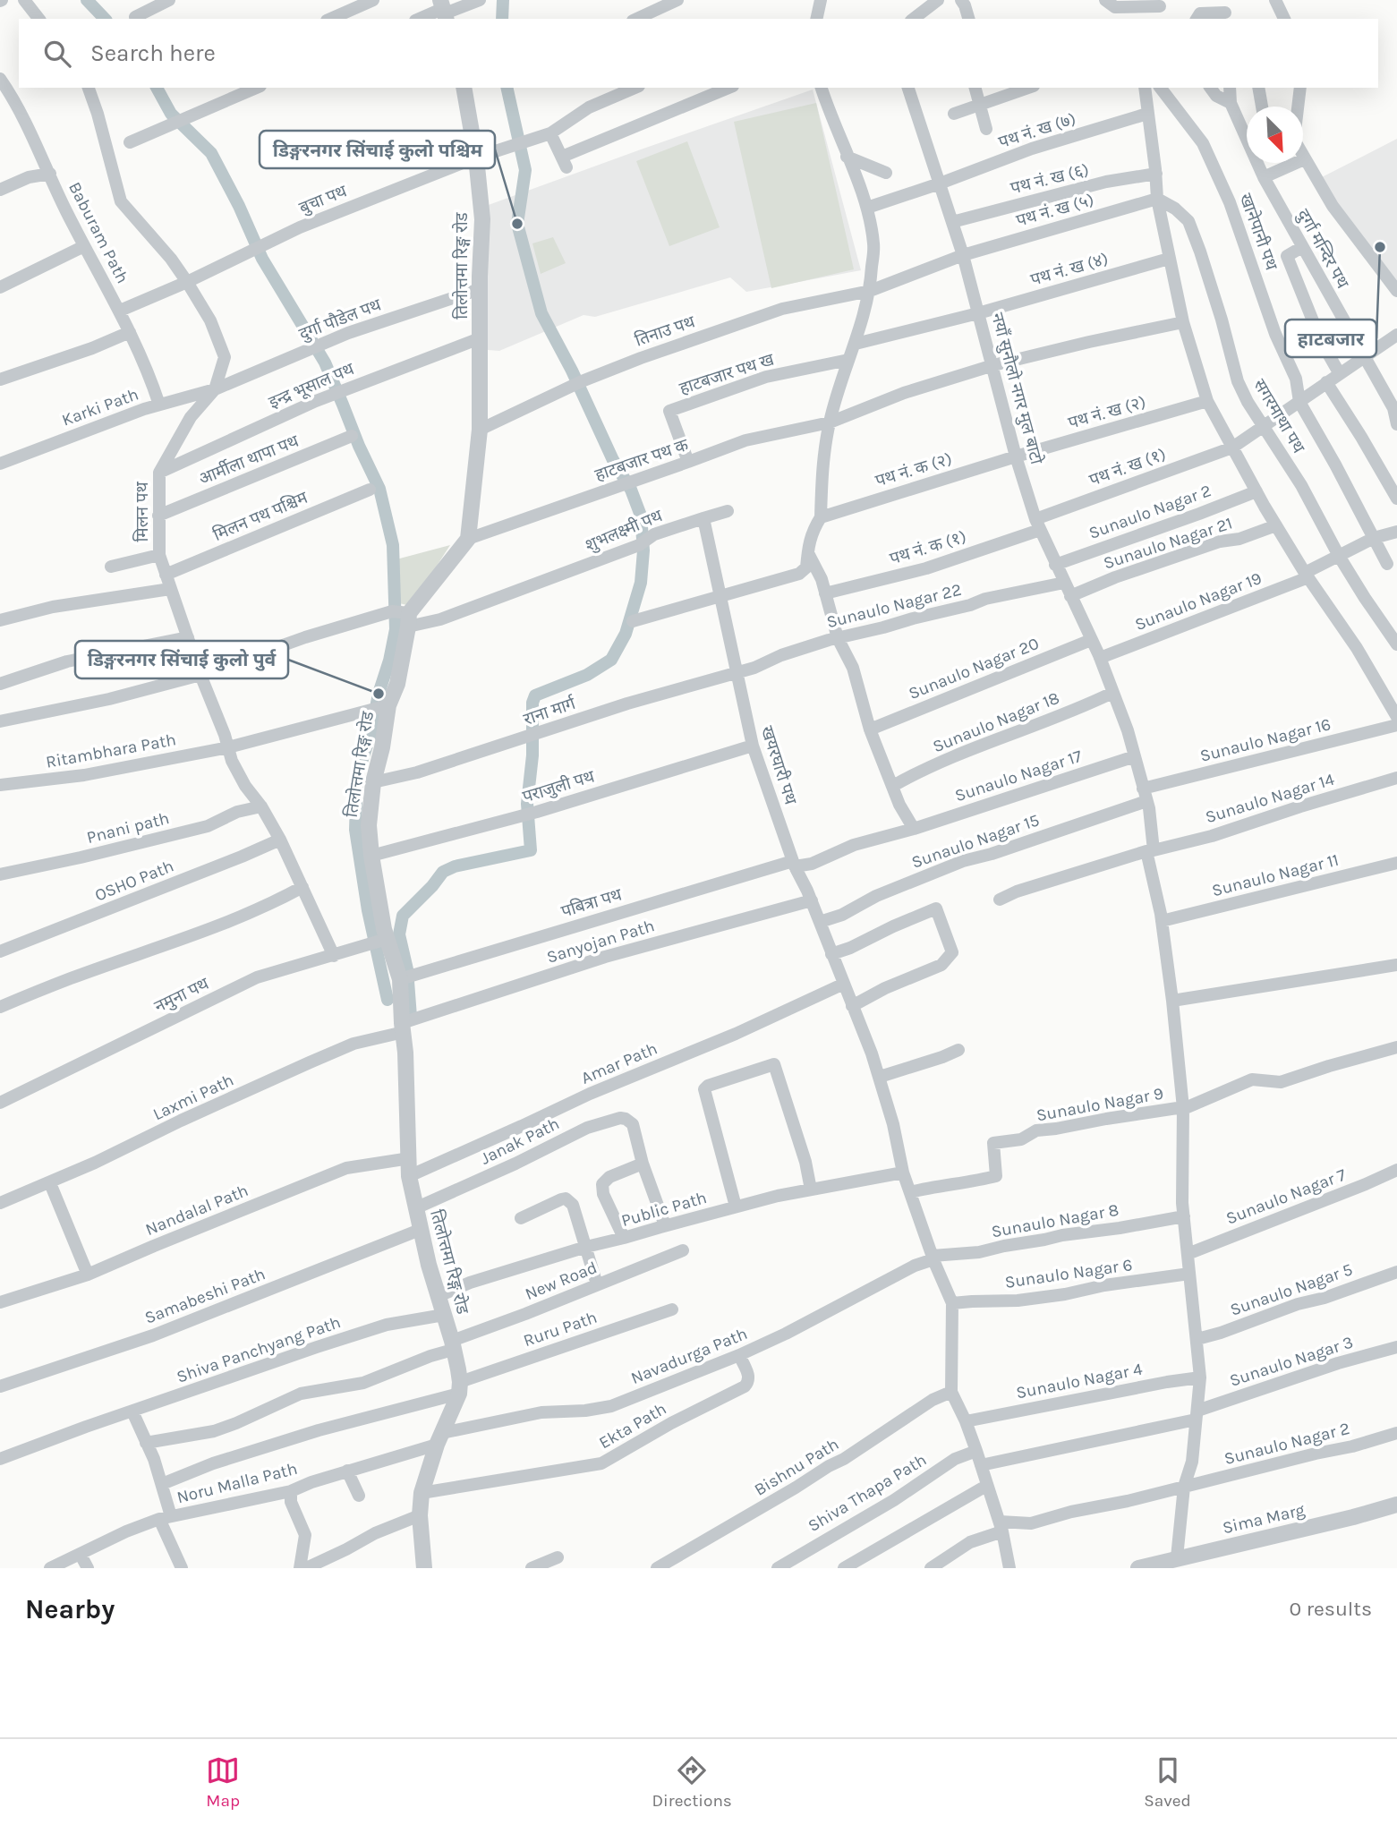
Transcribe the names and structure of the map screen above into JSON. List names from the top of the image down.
{
  "streets": {
    "street": [
      "पथ नं. ख (७)",
      "पथ नं. ख (६)",
      "बुचा पथ",
      "पथ नं. ख (५)",
      "खानेपानी पथ",
      "Baburam Path",
      "दुर्गा मन्दिर पथ",
      "तिलोत्तमा रिङ्ग रोड",
      "पथ नं. ख (४)",
      "दुर्गा पौडेल पथ",
      "तिनाउ पथ",
      "हाटबजार पथ ख",
      "इन्द्र भूसाल पथ",
      "नयाँ सुनौलो नगर मुल बाटो",
      "Karki Path",
      "पथ नं. ख (२)",
      "सगरमाथा पथ",
      "आर्मीला थापा पथ",
      "हाटबजार पथ क",
      "पथ नं. ख (१)",
      "पथ नं. क (२)",
      "मिलन पथ",
      "Sunaulo Nagar 2",
      "मिलन पथ पश्चिम",
      "शुभलक्ष्मी पथ",
      "Sunaulo Nagar 21",
      "पथ नं. क (१)",
      "Sunaulo Nagar 19",
      "Sunaulo Nagar 22",
      "Sunaulo Nagar 20",
      "राना मार्ग",
      "Sunaulo Nagar 18",
      "Sunaulo Nagar 16",
      "Ritambhara Path",
      "खयरघारी पथ",
      "Sunaulo Nagar 17",
      "पराजुली पथ",
      "Sunaulo Nagar 14",
      "Pnani path",
      "Sunaulo Nagar 15",
      "Sunaulo Nagar 11",
      "OSHO Path",
      "पबित्रा पथ",
      "Sanyojan Path",
      "नमुना पथ",
      "Amar Path",
      "Laxmi Path",
      "Sunaulo Nagar 9",
      "Janak Path",
      "Sunaulo Nagar 7",
      "Public Path",
      "Nandalal Path",
      "Sunaulo Nagar 8",
      "Sunaulo Nagar 6",
      "New Road",
      "Sunaulo Nagar 5",
      "Samabeshi Path",
      "Ruru Path",
      "Shiva Panchyang Path",
      "Navadurga Path",
      "Sunaulo Nagar 3",
      "Sunaulo Nagar 4",
      "Ekta Path",
      "Bishnu Path",
      "Noru Malla Path",
      "Shiva Thapa Path",
      "Sima Marg"
    ]
  },
  "crossings": [
    ["पथ नं. ख (७)", "नयाँ सुनौलो नगर मुल बाटो"],
    ["पथ नं. ख (६)", "नयाँ सुनौलो नगर मुल बाटो"],
    ["बुचा पथ", "Baburam Path"],
    ["बुचा पथ", "तिलोत्तमा रिङ्ग रोड"],
    ["बुचा पथ", "मिलन पथ"],
    ["पथ नं. ख (५)", "तिनाउ पथ"],
    ["पथ नं. ख (५)", "नयाँ सुनौलो नगर मुल बाटो"],
    ["पथ नं. ख (५)", "सगरमाथा पथ"],
    ["खानेपानी पथ", "पथ नं. ख (१)"],
    ["खानेपानी पथ", "Sunaulo Nagar 19"],
    ["Baburam Path", "Karki Path"],
    ["दुर्गा मन्दिर पथ", "पथ नं. ख (१)"],
    ["तिलोत्तमा रिङ्ग रोड", "दुर्गा पौडेल पथ"],
    ["तिलोत्तमा रिङ्ग रोड", "तिनाउ पथ"],
    ["तिलोत्तमा रिङ्ग रोड", "इन्द्र भूसाल पथ"],
    ["तिलोत्तमा रिङ्ग रोड", "हाटबजार पथ क"],
    ["तिलोत्तमा रिङ्ग रोड", "शुभलक्ष्मी पथ"],
    ["तिलोत्तमा रिङ्ग रोड", "राना मार्ग"],
    ["तिलोत्तमा रिङ्ग रोड", "Ritambhara Path"],
    ["तिलोत्तमा रिङ्ग रोड", "पराजुली पथ"],
    ["तिलोत्तमा रिङ्ग रोड", "पबित्रा पथ"],
    ["तिलोत्तमा रिङ्ग रोड", "Sanyojan Path"],
    ["तिलोत्तमा रिङ्ग रोड", "नमुना पथ"],
    ["तिलोत्तमा रिङ्ग रोड", "Amar Path"],
    ["तिलोत्तमा रिङ्ग रोड", "Laxmi Path"],
    ["तिलोत्तमा रिङ्ग रोड", "Janak Path"],
    ["तिलोत्तमा रिङ्ग रोड", "Public Path"],
    ["तिलोत्तमा रिङ्ग रोड", "Nandalal Path"],
    ["तिलोत्तमा रिङ्ग रोड", "New Road"],
    ["तिलोत्तमा रिङ्ग रोड", "Samabeshi Path"],
    ["तिलोत्तमा रिङ्ग रोड", "Ruru Path"],
    ["तिलोत्तमा रिङ्ग रोड", "Shiva Panchyang Path"],
    ["पथ नं. ख (४)", "नयाँ सुनौलो नगर मुल बाटो"],
    ["दुर्गा पौडेल पथ", "Karki Path"],
    ["दुर्गा पौडेल पथ", "मिलन पथ"],
    ["हाटबजार पथ ख", "हाटबजार पथ क"],
    ["इन्द्र भूसाल पथ", "मिलन पथ"],
    ["नयाँ सुनौलो नगर मुल बाटो", "पथ नं. ख (२)"],
    ["नयाँ सुनौलो नगर मुल बाटो", "हाटबजार पथ क"],
    ["नयाँ सुनौलो नगर मुल बाटो", "पथ नं. ख (१)"],
    ["नयाँ सुनौलो नगर मुल बाटो", "पथ नं. क (२)"],
    ["नयाँ सुनौलो नगर मुल बाटो", "Sunaulo Nagar 2"],
    ["नयाँ सुनौलो नगर मुल बाटो", "Sunaulo Nagar 21"],
    ["नयाँ सुनौलो नगर मुल बाटो", "पथ नं. क (१)"],
    ["नयाँ सुनौलो नगर मुल बाटो", "Sunaulo Nagar 19"],
    ["नयाँ सुनौलो नगर मुल बाटो", "Sunaulo Nagar 22"],
    ["नयाँ सुनौलो नगर मुल बाटो", "Sunaulo Nagar 20"],
    ["नयाँ सुनौलो नगर मुल बाटो", "Sunaulo Nagar 18"],
    ["नयाँ सुनौलो नगर मुल बाटो", "Sunaulo Nagar 16"],
    ["नयाँ सुनौलो नगर मुल बाटो", "Sunaulo Nagar 17"],
    ["नयाँ सुनौलो नगर मुल बाटो", "Sunaulo Nagar 14"],
    ["नयाँ सुनौलो नगर मुल बाटो", "Sunaulo Nagar 15"],
    ["नयाँ सुनौलो नगर मुल बाटो", "Sunaulo Nagar 11"],
    ["नयाँ सुनौलो नगर मुल बाटो", "Sunaulo Nagar 9"],
    ["नयाँ सुनौलो नगर मुल बाटो", "Sunaulo Nagar 7"],
    ["नयाँ सुनौलो नगर मुल बाटो", "Sunaulo Nagar 8"],
    ["नयाँ सुनौलो नगर मुल बाटो", "Sunaulo Nagar 6"],
    ["नयाँ सुनौलो नगर मुल बाटो", "Sunaulo Nagar 5"],
    ["नयाँ सुनौलो नगर मुल बाटो", "Sunaulo Nagar 3"],
    ["नयाँ सुनौलो नगर मुल बाटो", "Sunaulo Nagar 4"],
    ["नयाँ सुनौलो नगर मुल बाटो", "Sima Marg"],
    ["Karki Path", "मिलन पथ"],
    ["पथ नं. ख (२)", "पथ नं. क (२)"],
    ["सगरमाथा पथ", "पथ नं. ख (१)"],
    ["सगरमाथा पथ", "Sunaulo Nagar 19"],
    ["आर्मीला थापा पथ", "मिलन पथ"],
    ["पथ नं. ख (१)", "पथ नं. क (१)"],
    ["मिलन पथ", "मिलन पथ पश्चिम"],
    ["मिलन पथ", "शुभलक्ष्मी पथ"],
    ["मिलन पथ", "Ritambhara Path"],
    ["मिलन पथ", "Pnani path"],
    ["मिलन पथ", "OSHO Path"],
    ["मिलन पथ", "नमुना पथ"],
    ["Sunaulo Nagar 22", "राना मार्ग"],
    ["Sunaulo Nagar 22", "खयरघारी पथ"],
    ["राना मार्ग", "खयरघारी पथ"],
    ["Sunaulo Nagar 16", "Sunaulo Nagar 15"],
    ["खयरघारी पथ", "Sunaulo Nagar 17"],
    ["खयरघारी पथ", "पराजुली पथ"],
    ["खयरघारी पथ", "Sunaulo Nagar 15"],
    ["खयरघारी पथ", "पबित्रा पथ"],
    ["खयरघारी पथ", "Sanyojan Path"],
    ["खयरघारी पथ", "Amar Path"],
    ["खयरघारी पथ", "Sunaulo Nagar 9"],
    ["खयरघारी पथ", "Public Path"],
    ["खयरघारी पथ", "Sunaulo Nagar 8"],
    ["खयरघारी पथ", "Sunaulo Nagar 6"],
    ["खयरघारी पथ", "Navadurga Path"],
    ["Sunaulo Nagar 17", "पबित्रा पथ"],
    ["Sanyojan Path", "Laxmi Path"],
    ["Sunaulo Nagar 8", "Navadurga Path"],
    ["Navadurga Path", "Ekta Path"],
    ["Navadurga Path", "Noru Malla Path"]
  ],
  "places": ["डिङ्गरनगर सिंचाई कुलो पश्चिम", "हाटबजार", "डिङ्गरनगर सिंचाई कुलो पुर्व"],
  "north": "bottom right",
  "page": {
    "search": "Search here",
    "heading": ["Nearby", "0 results"],
    "nav": ["Map", "Directions", "Saved"]
  }
}
